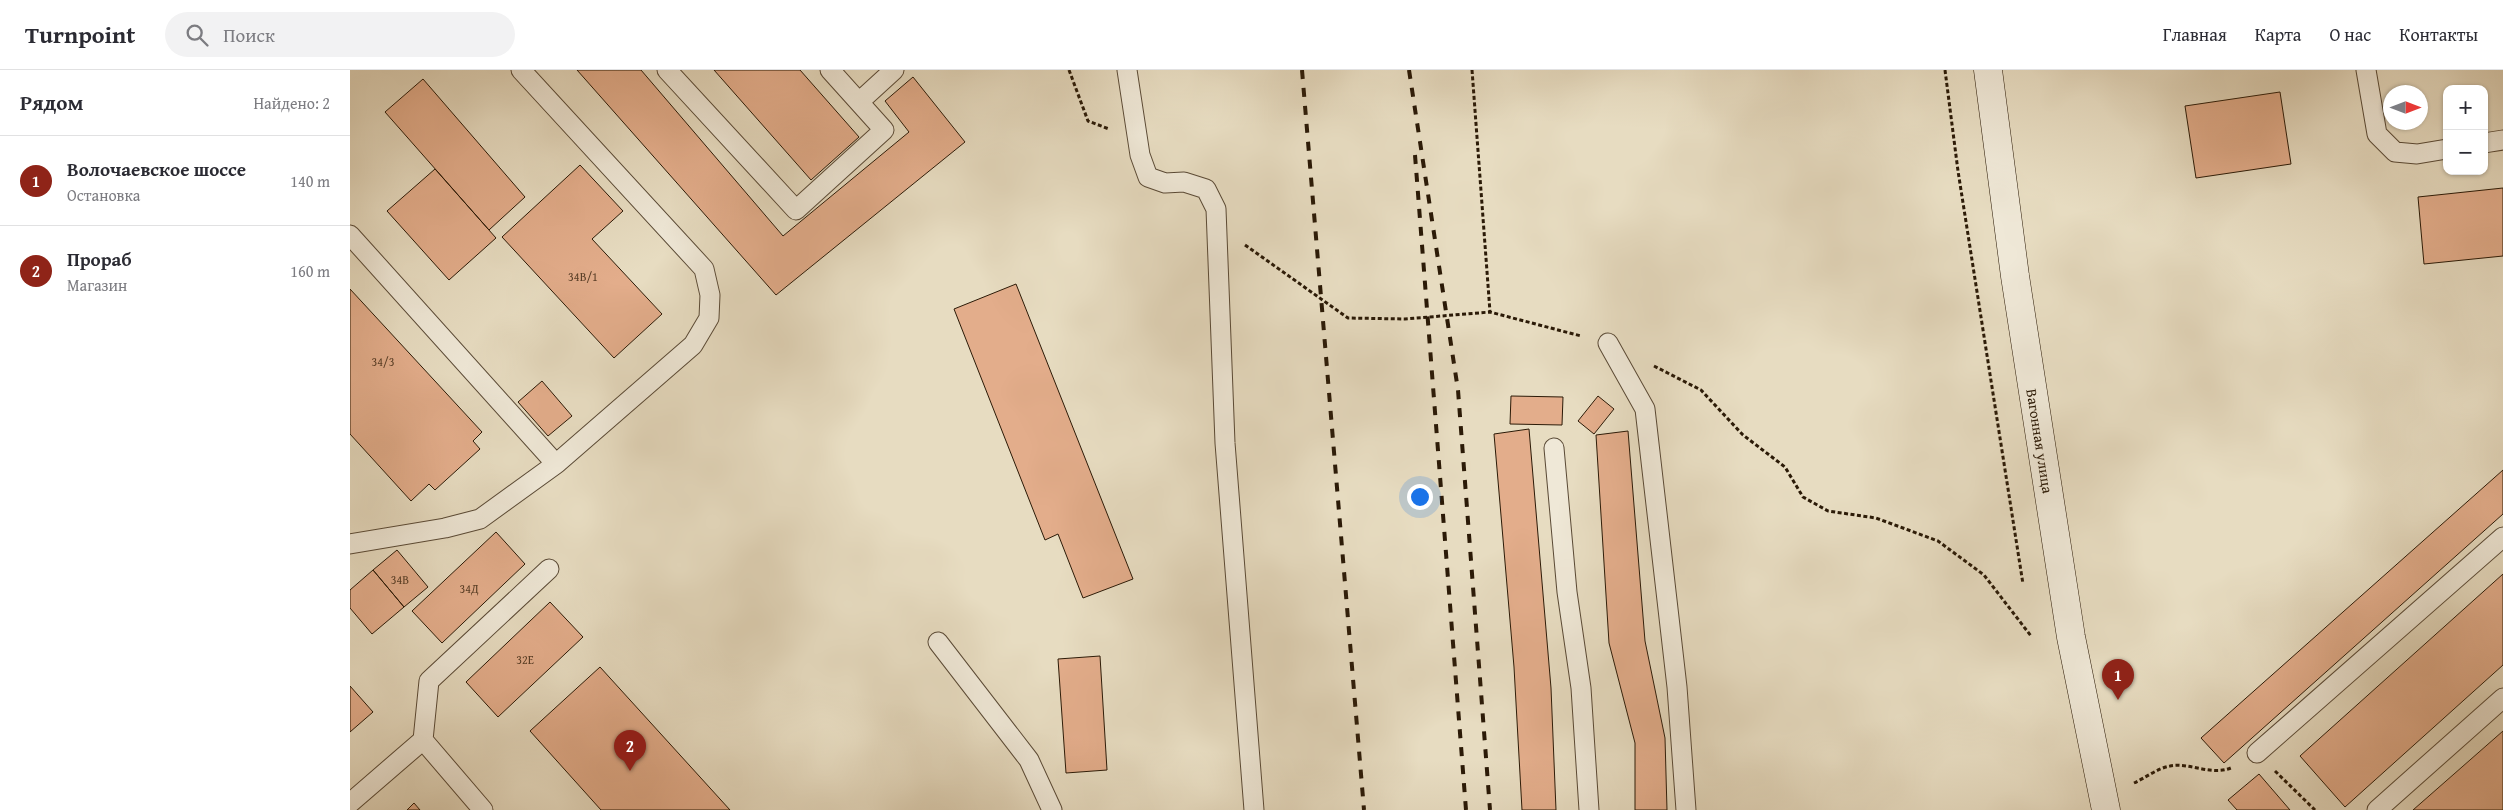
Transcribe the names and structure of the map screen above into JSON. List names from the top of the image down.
{
  "streets": {
    "street": ["Вагонная улица"]
  },
  "house_numbers": [
    "34В/1",
    "34/3",
    "34В",
    "34Д",
    "32Е"
  ],
  "north": "right",
  "page": {
    "header": "Turnpoint",
    "search": "Поиск",
    "nav": [
      "Главная",
      "Карта",
      "О нас",
      "Контакты"
    ],
    "heading": ["Рядом", "Найдено: 2"],
    "map_buttons": ["+", "−"],
    "list": [
      {
        "mark": "1",
        "name": "Волочаевское шоссе",
        "note": "Остановка",
        "value": "140 m"
      },
      {
        "mark": "2",
        "name": "Прораб",
        "note": "Магазин",
        "value": "160 m"
      }
    ],
    "pins": ["1", "2"]
  }
}
